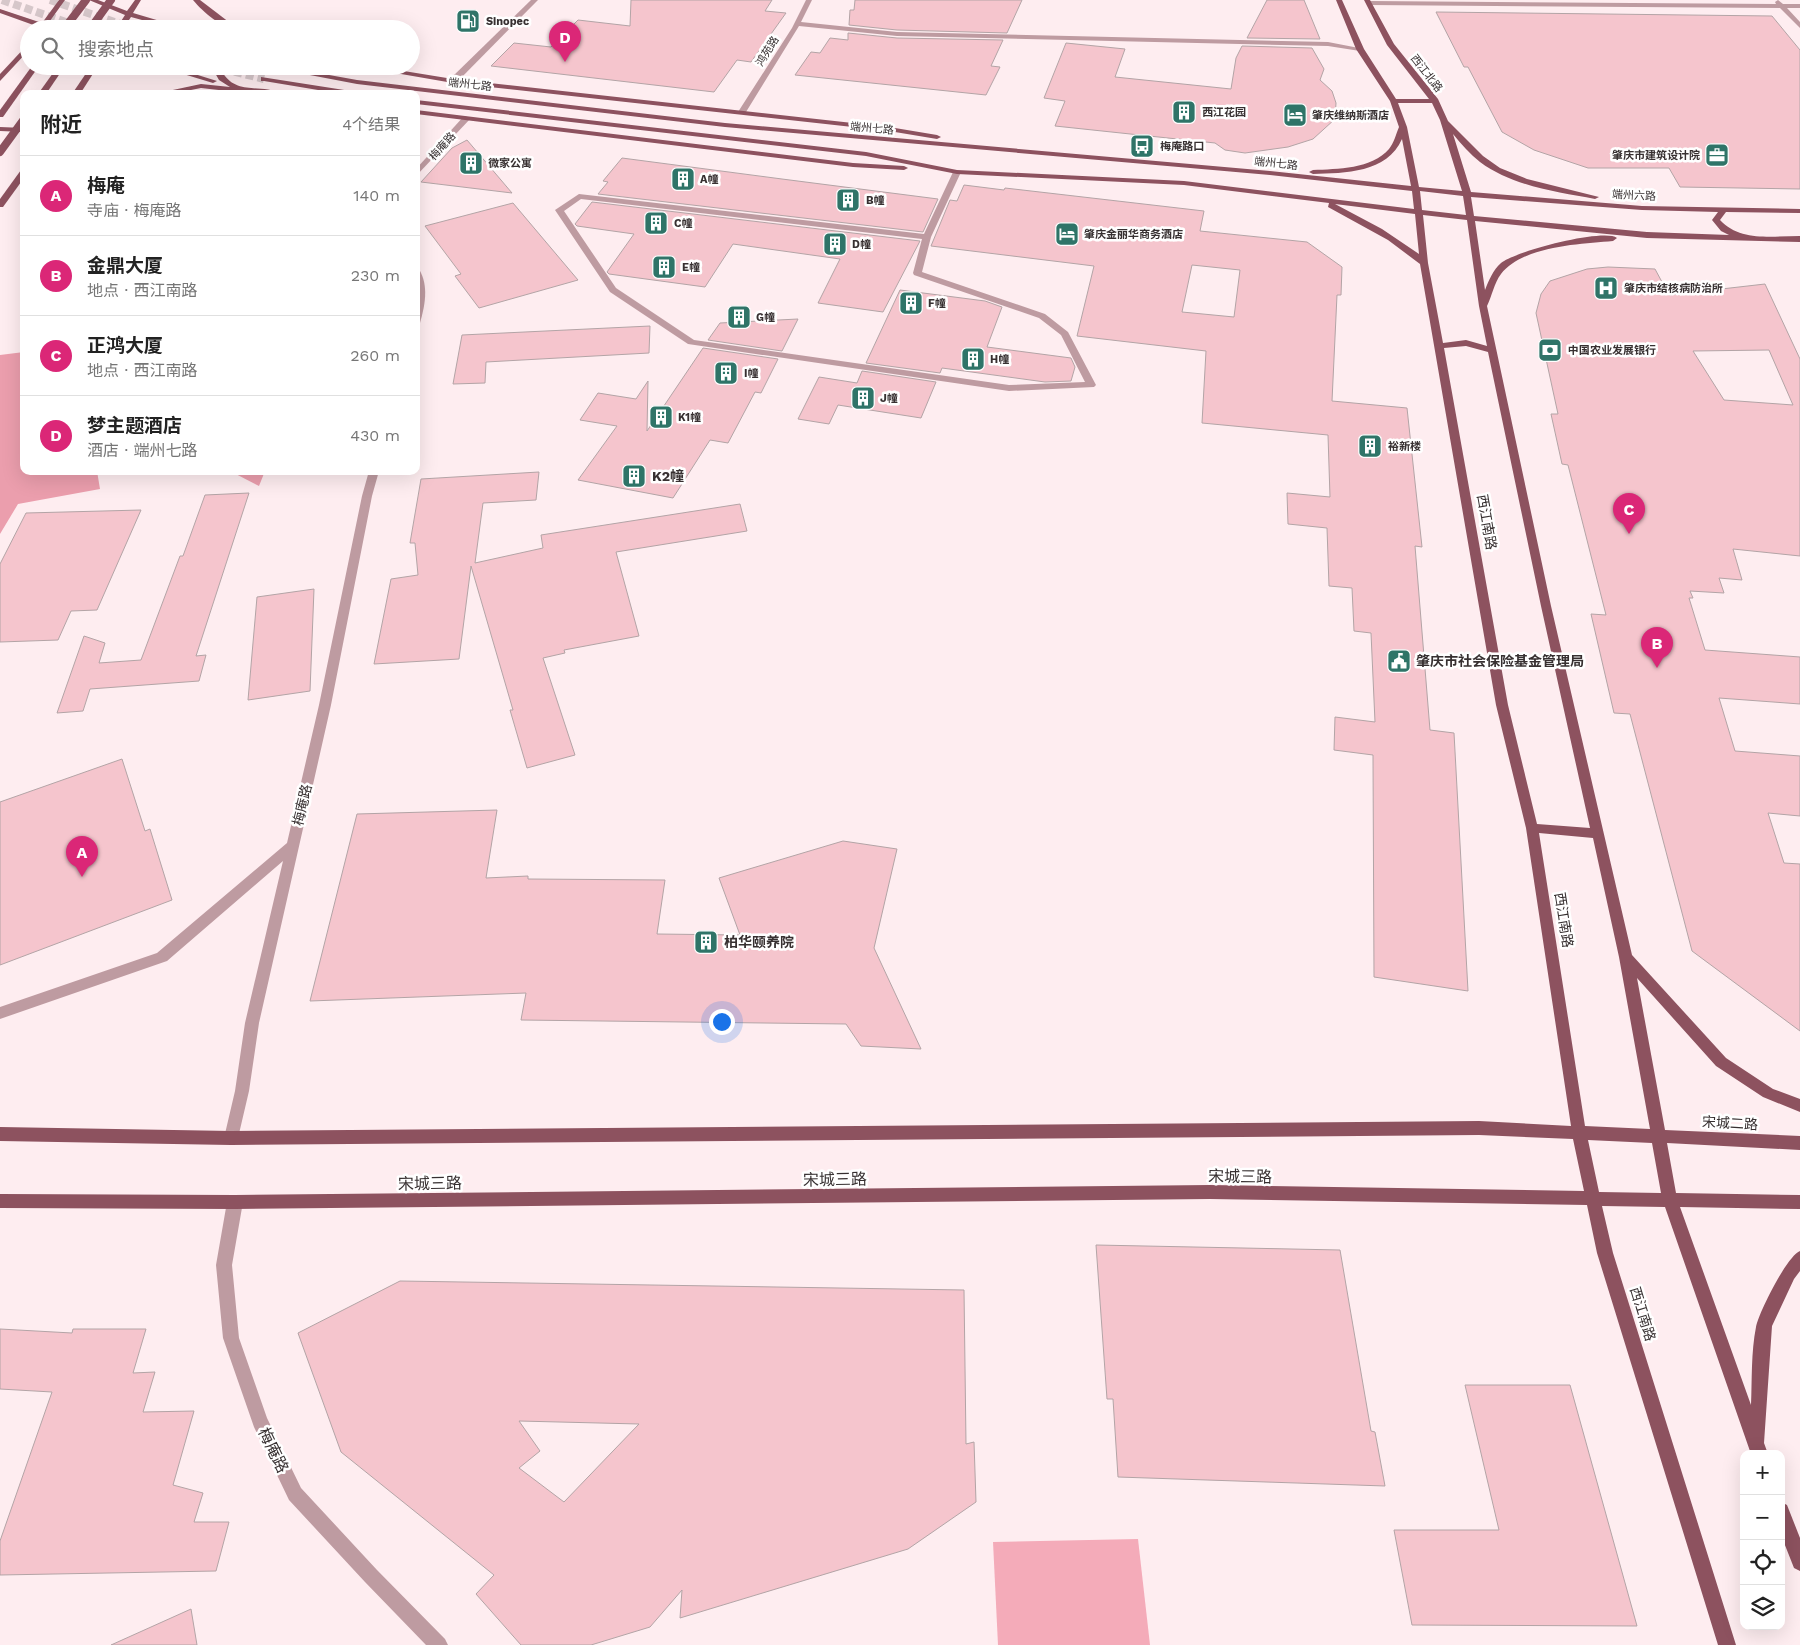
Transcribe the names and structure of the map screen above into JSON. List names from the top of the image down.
{
  "streets": {
    "main road": [
      "西江北路",
      "端州七路",
      "端州六路",
      "西江南路",
      "宋城二路",
      "宋城三路"
    ],
    "street": ["鸿苑路", "梅庵路"]
  },
  "crossings": [
    ["西江北路", "端州七路"],
    ["西江北路", "端州六路"],
    ["端州七路", "端州六路"],
    ["端州七路", "西江南路"],
    ["梅庵路", "宋城三路"],
    ["西江南路", "宋城三路"]
  ],
  "places": {
    "fuel station": ["Sinopec"],
    "building": [
      "西江花园",
      "微家公寓",
      "A幢",
      "B幢",
      "C幢",
      "D幢",
      "E幢",
      "F幢",
      "G幢",
      "H幢",
      "I幢",
      "J幢",
      "K1幢",
      "裕新楼",
      "K2幢",
      "柏华颐养院"
    ],
    "hotel": ["肇庆维纳斯酒店", "肇庆金丽华商务酒店"],
    "bus stop": ["梅庵路口"],
    "office": ["肇庆市建筑设计院"],
    "hospital": ["肇庆市结核病防治所"],
    "bank": ["中国农业发展银行"],
    "public building": ["肇庆市社会保险基金管理局"]
  },
  "page": {
    "search": "搜索地点",
    "pins": [
      "D",
      "C",
      "B",
      "A"
    ],
    "heading": ["附近", "4个结果"],
    "list": [
      {
        "mark": "A",
        "name": "梅庵",
        "note": "寺庙 · 梅庵路",
        "value": "140 m"
      },
      {
        "mark": "B",
        "name": "金鼎大厦",
        "note": "地点 · 西江南路",
        "value": "230 m"
      },
      {
        "mark": "C",
        "name": "正鸿大厦",
        "note": "地点 · 西江南路",
        "value": "260 m"
      },
      {
        "mark": "D",
        "name": "梦主题酒店",
        "note": "酒店 · 端州七路",
        "value": "430 m"
      }
    ],
    "map_buttons": ["+", "−"]
  }
}
